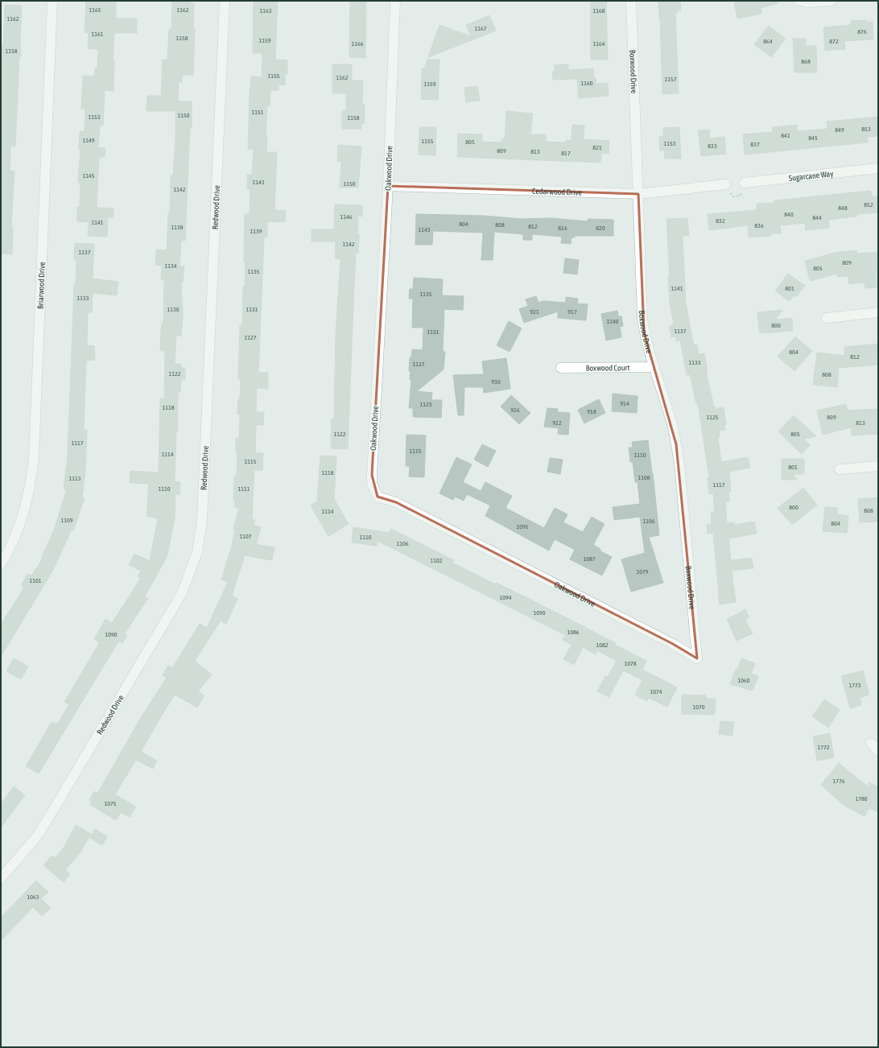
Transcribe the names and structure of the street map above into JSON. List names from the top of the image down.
{
  "streets": {
    "street": [
      "Boxwood Drive",
      "Oakwood Drive",
      "Sugarcane Way",
      "Cedarwood Drive",
      "Redwood Drive",
      "Briarwood Drive",
      "Boxwood Court"
    ]
  },
  "crossings": [
    ["Boxwood Drive", "Oakwood Drive"],
    ["Boxwood Drive", "Cedarwood Drive"],
    ["Boxwood Drive", "Boxwood Court"],
    ["Oakwood Drive", "Cedarwood Drive"]
  ],
  "house_numbers": [
    "1165",
    "1162",
    "1163",
    "1168",
    "1162",
    "1167",
    "876",
    "1161",
    "1158",
    "1159",
    "864",
    "872",
    "1166",
    "1164",
    "1158",
    "868",
    "1155",
    "1162",
    "1157",
    "1160",
    "1159",
    "1151",
    "1150",
    "1153",
    "1158",
    "853",
    "849",
    "841",
    "845",
    "1149",
    "1155",
    "805",
    "1153",
    "837",
    "833",
    "821",
    "809",
    "813",
    "817",
    "1145",
    "1143",
    "1150",
    "1142",
    "852",
    "848",
    "840",
    "1146",
    "844",
    "832",
    "1141",
    "804",
    "808",
    "836",
    "812",
    "1138",
    "816",
    "820",
    "1143",
    "1139",
    "1142",
    "1137",
    "809",
    "1134",
    "805",
    "1135",
    "1141",
    "801",
    "1135",
    "1133",
    "1130",
    "1131",
    "921",
    "917",
    "1140",
    "800",
    "1137",
    "1131",
    "1127",
    "804",
    "812",
    "1133",
    "1127",
    "1122",
    "808",
    "930",
    "914",
    "1123",
    "1118",
    "926",
    "918",
    "1125",
    "809",
    "922",
    "813",
    "1122",
    "805",
    "1117",
    "1115",
    "1114",
    "1110",
    "1115",
    "801",
    "1118",
    "1108",
    "1113",
    "1117",
    "1110",
    "1111",
    "800",
    "808",
    "1114",
    "1109",
    "1106",
    "804",
    "1095",
    "1107",
    "1110",
    "1106",
    "1087",
    "1102",
    "1079",
    "1101",
    "1094",
    "1090",
    "1086",
    "1090",
    "1082",
    "1078",
    "1060",
    "1773",
    "1074",
    "1070",
    "1772",
    "1776",
    "1780",
    "1075",
    "1063"
  ]
}
